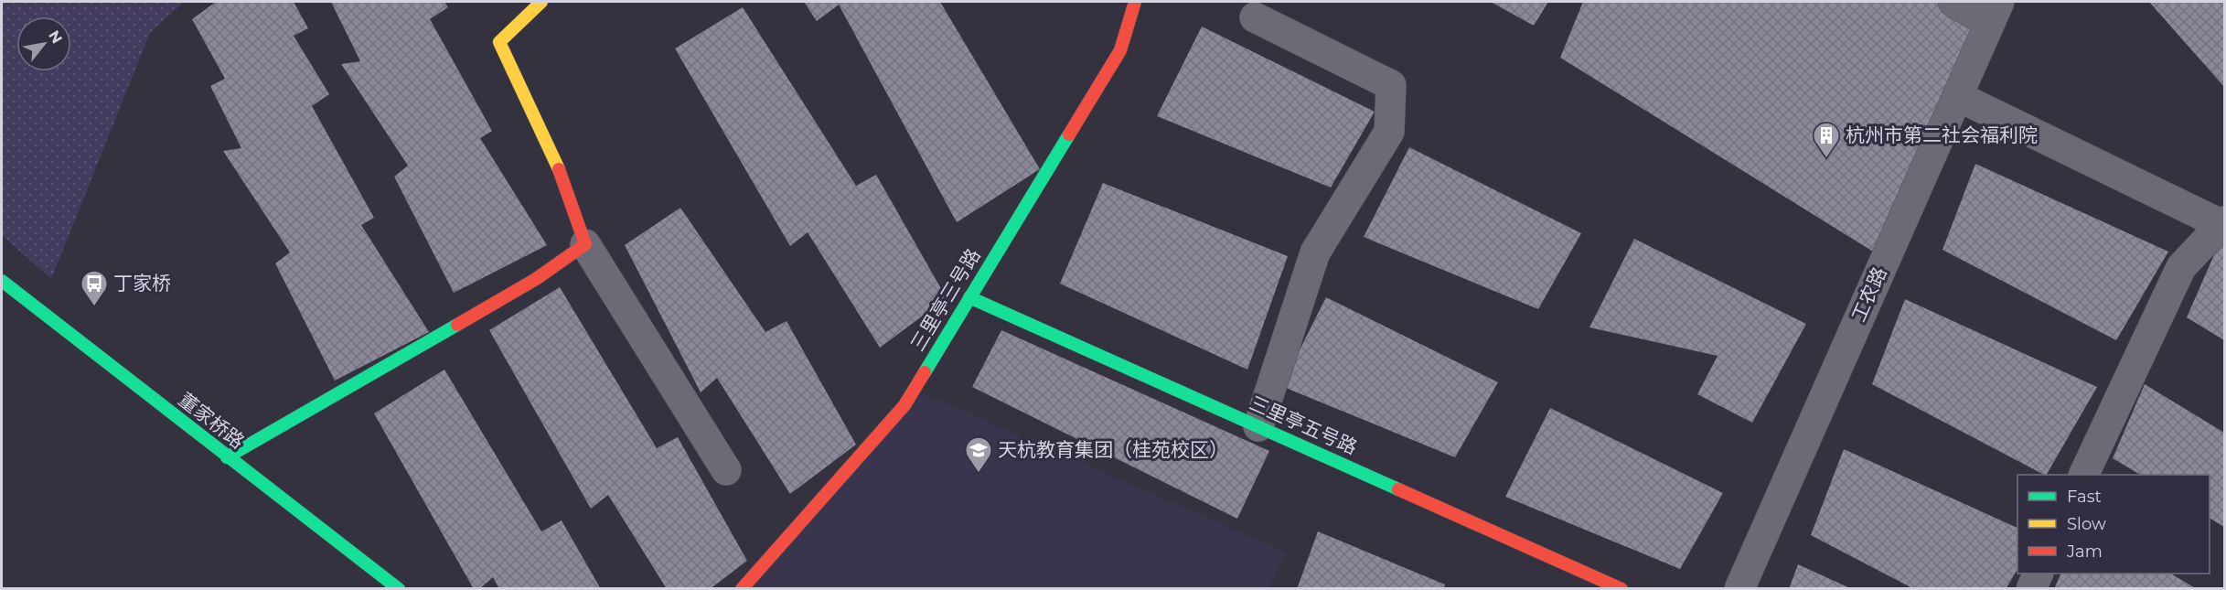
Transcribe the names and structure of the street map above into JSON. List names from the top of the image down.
{
  "streets": {
    "street": [
      "工农路",
      "三里亭三号路",
      "董家桥路",
      "三里亭五号路"
    ]
  },
  "crossings": [
    ["三里亭三号路", "三里亭五号路"]
  ],
  "places": {
    "building": ["杭州市第二社会福利院"],
    "bus stop": ["丁家桥"],
    "school or university": ["天杭教育集团（桂苑校区）"]
  },
  "legend": ["Fast", "Slow", "Jam"],
  "north": "top right"
}
